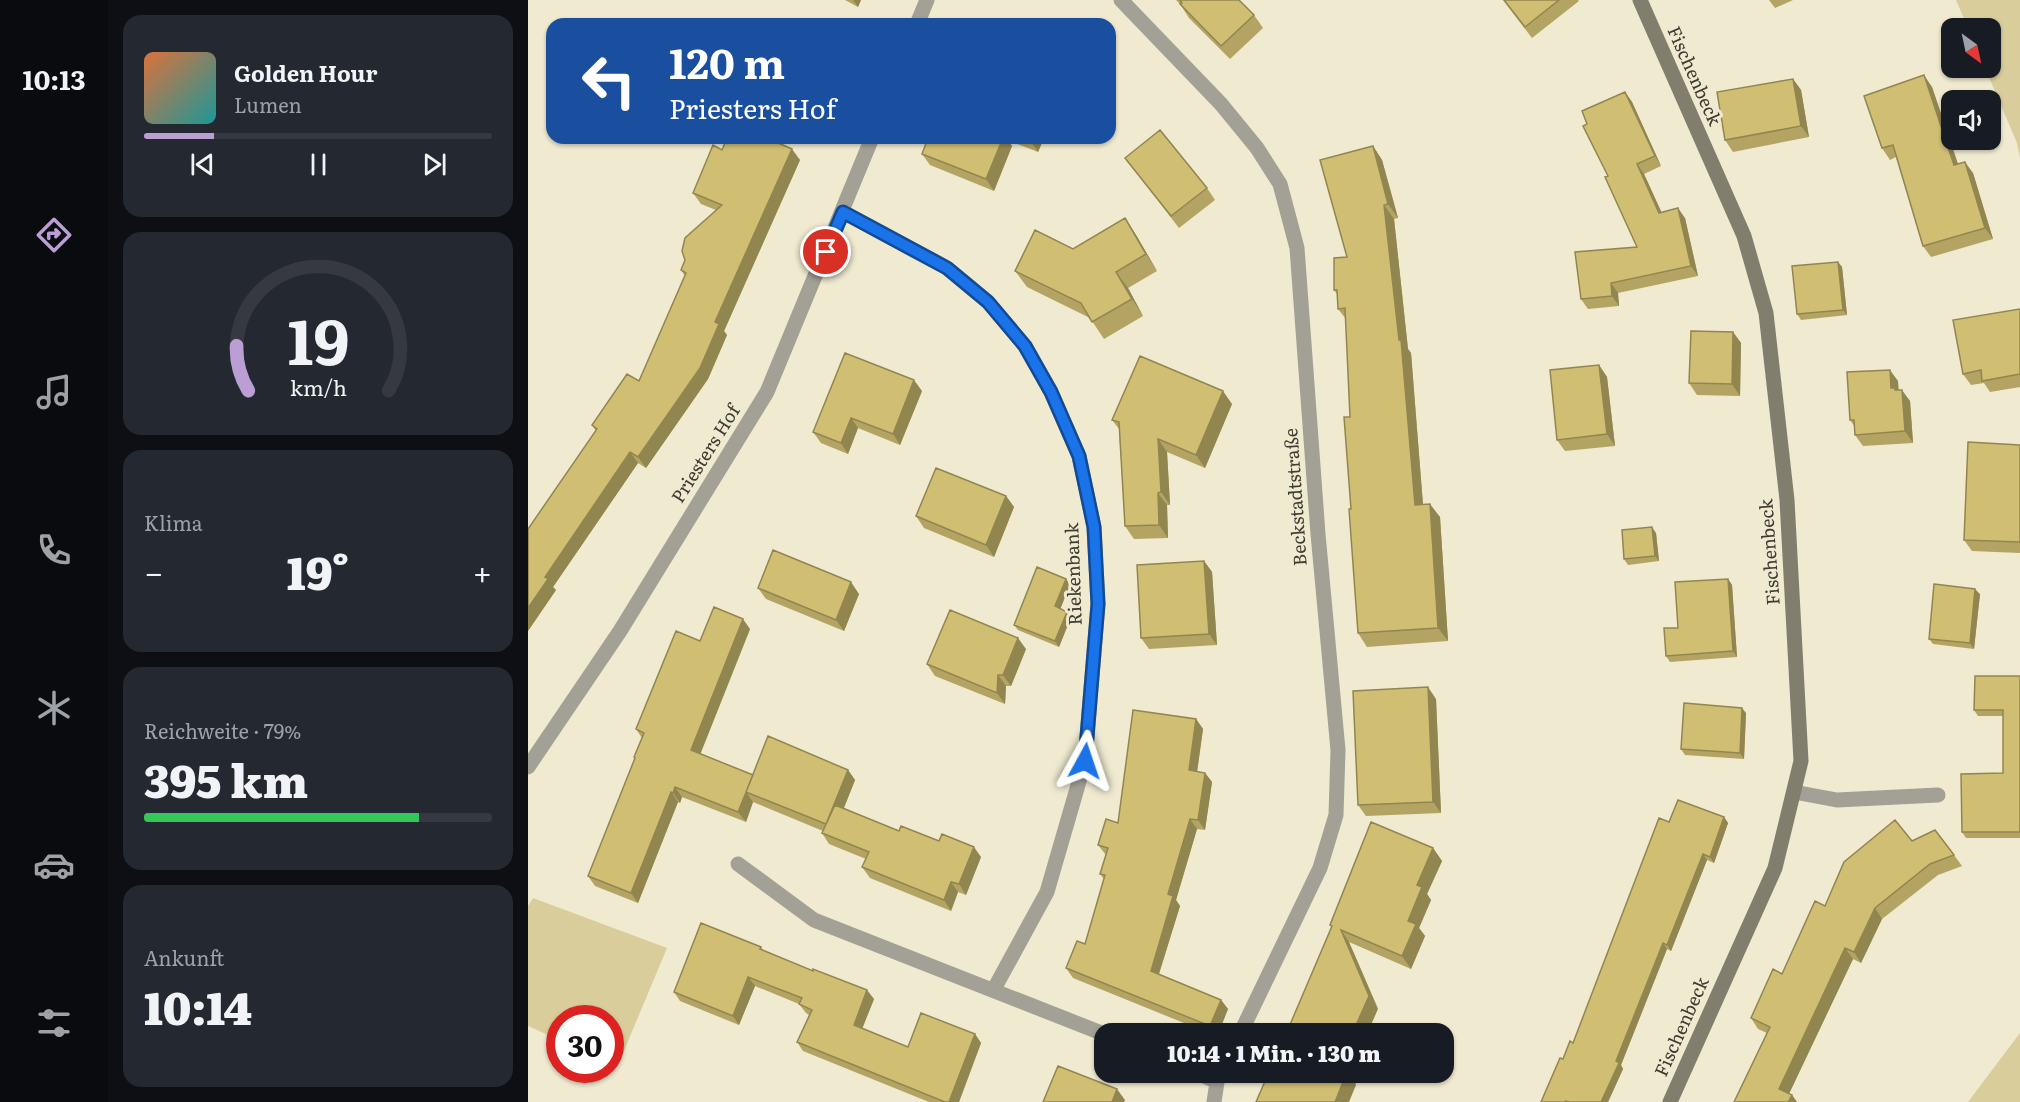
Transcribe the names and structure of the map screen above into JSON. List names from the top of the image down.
{
  "streets": {
    "street": [
      "Fischenbeck",
      "Priesters Hof",
      "Beckstadtstraße",
      "Riekenbank"
    ]
  },
  "crossings": [
    ["Priesters Hof", "Riekenbank"]
  ],
  "north": "bottom right",
  "page": {
    "tabs": "10:13",
    "turn": ["120 m", "Priesters Hof"],
    "song": ["Golden Hour", "Lumen"],
    "tile": [
      "Klima",
      ["Reichweite · 79%", "395 km"],
      ["Ankunft", "10:14"]
    ],
    "heat": ["−", "19°", "+"],
    "limit": "30",
    "trip": "10:14 · 1 Min. · 130 m",
    "gauge": ["19", "km/h"]
  }
}
